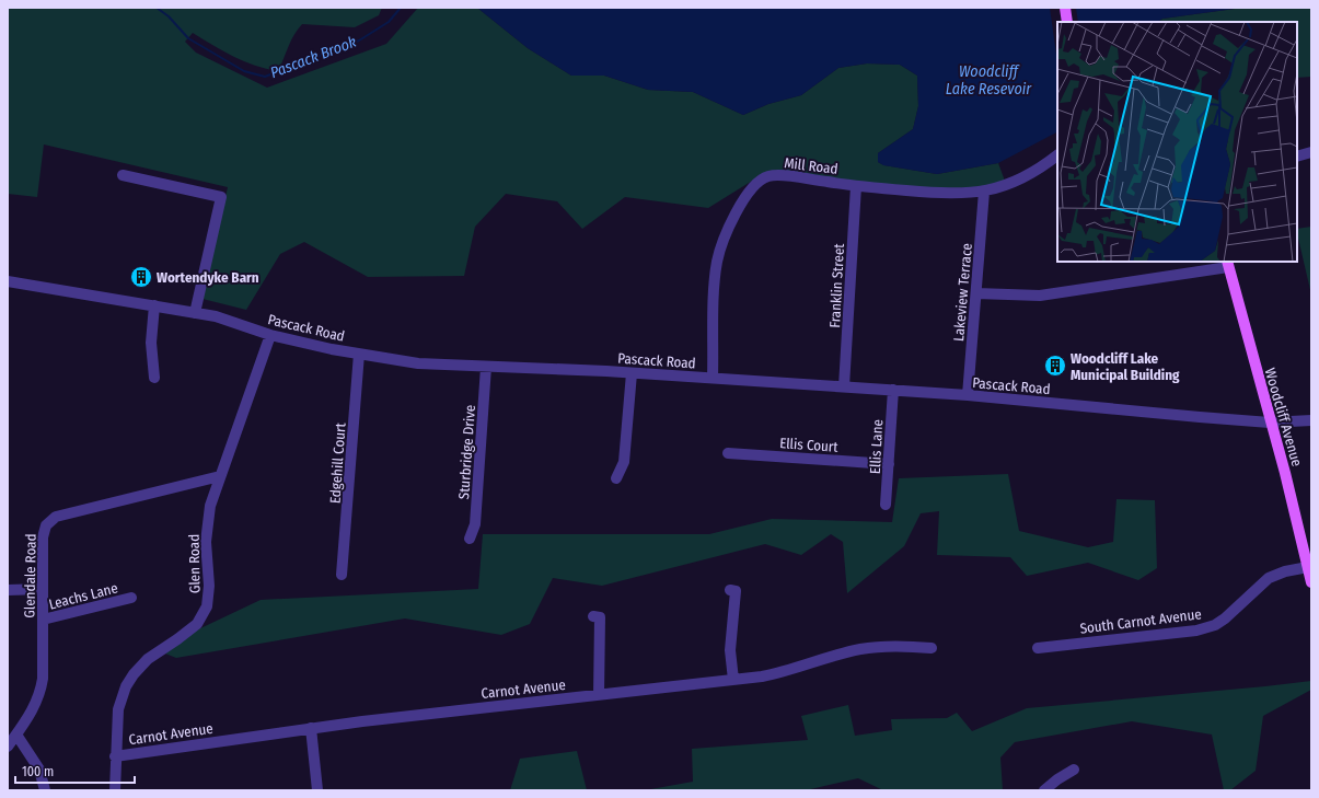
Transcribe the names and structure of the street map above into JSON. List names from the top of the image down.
{
  "streets": {
    "main road": ["Woodcliff Avenue"],
    "street": [
      "Mill Road",
      "Franklin Street",
      "Lakeview Terrace",
      "Pascack Road",
      "Ellis Court",
      "Ellis Lane",
      "Sturbridge Drive",
      "Edgehill Court",
      "Glen Road",
      "Glendale Road",
      "Leachs Lane",
      "South Carnot Avenue",
      "Carnot Avenue"
    ]
  },
  "crossings": [
    ["Mill Road", "Franklin Street"],
    ["Mill Road", "Lakeview Terrace"],
    ["Mill Road", "Pascack Road"],
    ["Franklin Street", "Pascack Road"],
    ["Lakeview Terrace", "Pascack Road"],
    ["Pascack Road", "Woodcliff Avenue"],
    ["Pascack Road", "Ellis Lane"],
    ["Pascack Road", "Sturbridge Drive"],
    ["Pascack Road", "Edgehill Court"],
    ["Pascack Road", "Glen Road"],
    ["Woodcliff Avenue", "South Carnot Avenue"],
    ["Ellis Court", "Ellis Lane"],
    ["Glen Road", "Glendale Road"],
    ["Glen Road", "Carnot Avenue"],
    ["Glendale Road", "Leachs Lane"]
  ],
  "water": ["Pascack Brook", "Woodcliff Lake Resevoir"],
  "places": {
    "building": ["Wortendyke Barn", "Woodcliff Lake Municipal Building"]
  },
  "scale_bar": "100 m"
}
